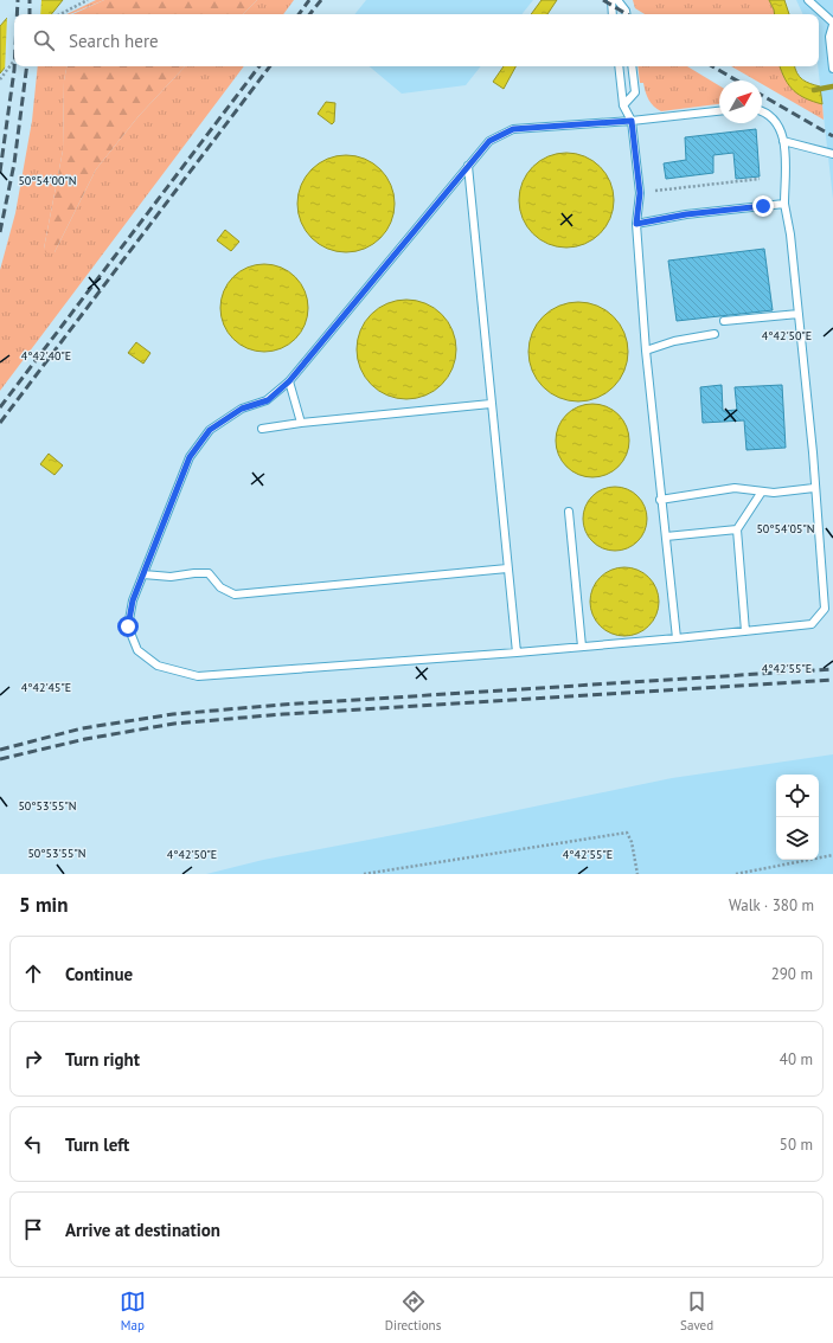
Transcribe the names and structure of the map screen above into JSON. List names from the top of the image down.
{
  "north": "top right",
  "page": {
    "search": "Search here",
    "heading": ["5 min", "Walk · 380 m"],
    "list": [
      ["Continue", "290 m"],
      ["Turn right", "40 m"],
      ["Turn left", "50 m"],
      "Arrive at destination"
    ],
    "nav": ["Map", "Directions", "Saved"]
  },
  "coordinates": [
    "50°54'00\"N",
    "4°42'50\"E",
    "4°42'40\"E",
    "50°54'05\"N",
    "4°42'55\"E",
    "4°42'45\"E",
    "50°53'55\"N"
  ]
}
